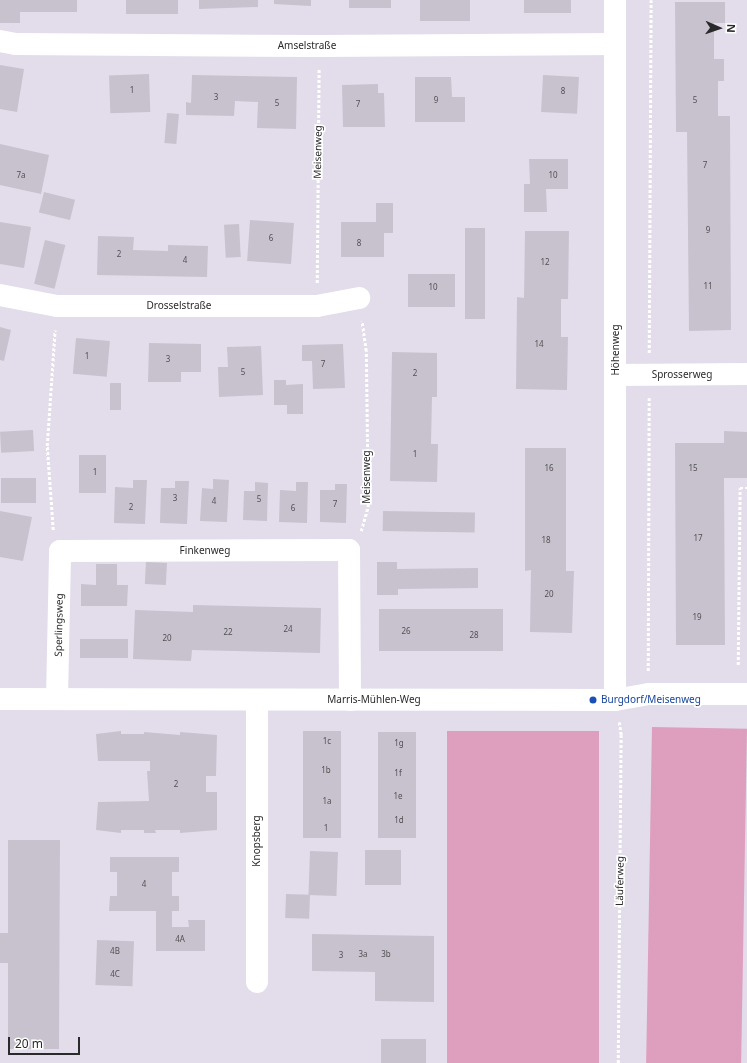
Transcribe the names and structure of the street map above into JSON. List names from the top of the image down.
{
  "streets": {
    "street": [
      "Amselstraße",
      "Drosselstraße",
      "Höhenweg",
      "Sprosserweg",
      "Finkenweg",
      "Sperlingsweg",
      "Marris-Mühlen-Weg",
      "Knopsberg"
    ],
    "path": ["Meisenweg", "Läuferweg"]
  },
  "crossings": [
    ["Amselstraße", "Meisenweg"],
    ["Amselstraße", "Höhenweg"],
    ["Meisenweg", "Drosselstraße"],
    ["Meisenweg", "Finkenweg"],
    ["Höhenweg", "Sprosserweg"],
    ["Höhenweg", "Marris-Mühlen-Weg"],
    ["Höhenweg", "Läuferweg"],
    ["Finkenweg", "Sperlingsweg"],
    ["Sperlingsweg", "Marris-Mühlen-Weg"],
    ["Marris-Mühlen-Weg", "Knopsberg"],
    ["Marris-Mühlen-Weg", "Läuferweg"]
  ],
  "places": ["Burgdorf/Meisenweg"],
  "house_numbers": [
    "1",
    "8",
    "3",
    "9",
    "5",
    "5",
    "7",
    "7",
    "7a",
    "10",
    "9",
    "6",
    "8",
    "2",
    "4",
    "12",
    "11",
    "10",
    "14",
    "1",
    "3",
    "7",
    "5",
    "2",
    "1",
    "16",
    "15",
    "1",
    "3",
    "5",
    "4",
    "7",
    "2",
    "6",
    "17",
    "18",
    "20",
    "19",
    "24",
    "26",
    "22",
    "28",
    "20",
    "1c",
    "1g",
    "1b",
    "1f",
    "2",
    "1e",
    "1a",
    "1d",
    "1",
    "4",
    "4A",
    "4B",
    "3a",
    "3b",
    "3",
    "4C"
  ],
  "scale_bar": "20 m",
  "north": "right"
}
